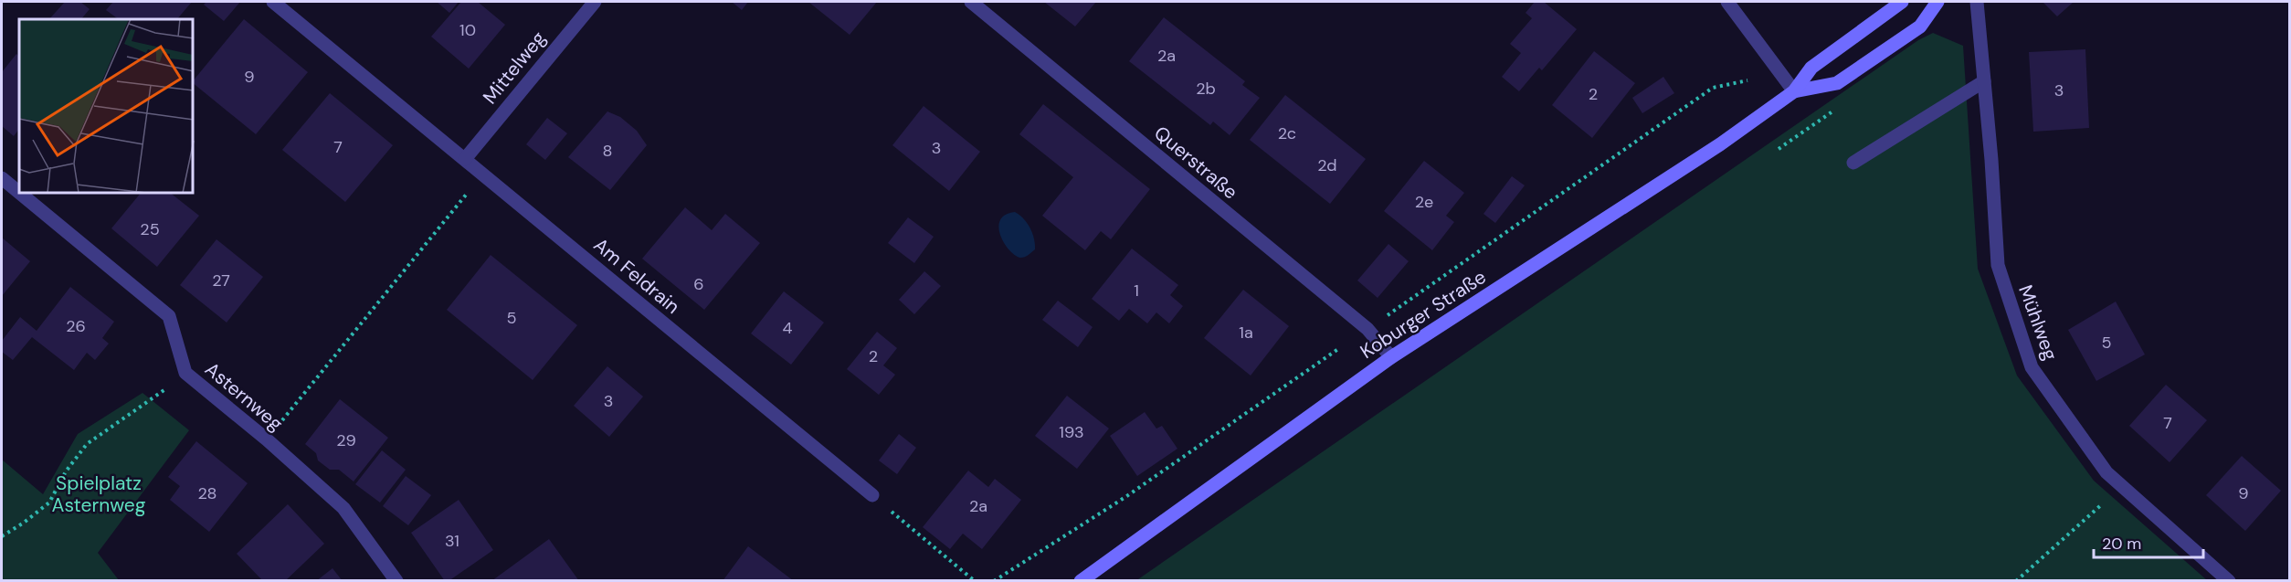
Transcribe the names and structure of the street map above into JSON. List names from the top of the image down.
{
  "streets": {
    "main road": ["Koburger Straße"],
    "street": [
      "Mittelweg",
      "Querstraße",
      "Am Feldrain",
      "Mühlweg",
      "Asternweg"
    ]
  },
  "crossings": [
    ["Mittelweg", "Am Feldrain"],
    ["Querstraße", "Koburger Straße"]
  ],
  "parks": ["Spielplatz Asternweg"],
  "house_numbers": [
    "10",
    "2a",
    "9",
    "2b",
    "3",
    "2",
    "2c",
    "7",
    "3",
    "8",
    "2d",
    "2e",
    "25",
    "27",
    "6",
    "1",
    "5",
    "26",
    "4",
    "1a",
    "5",
    "2",
    "3",
    "7",
    "193",
    "29",
    "28",
    "9",
    "2a",
    "31"
  ],
  "scale_bar": "20 m"
}
